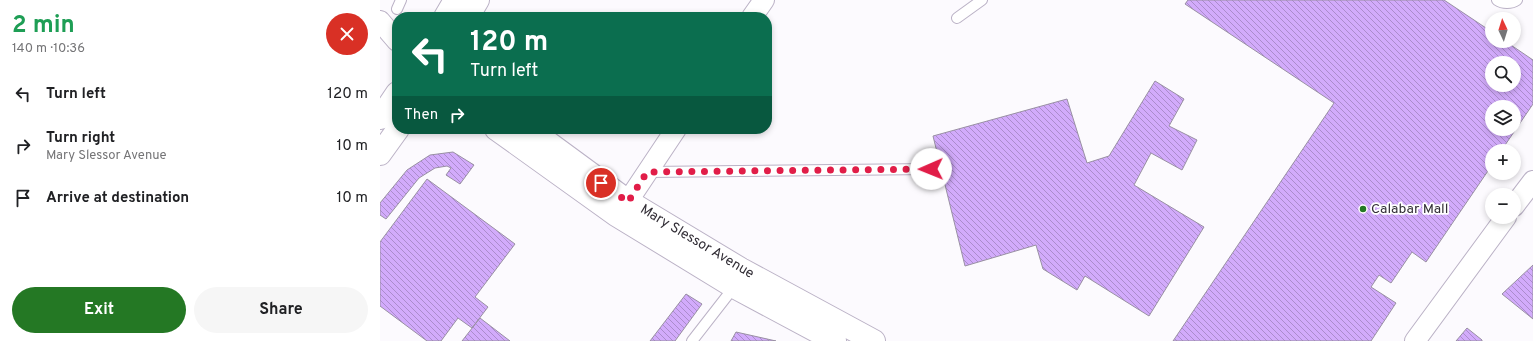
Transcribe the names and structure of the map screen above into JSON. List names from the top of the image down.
{
  "streets": {
    "main road": ["Mary Slessor Avenue"]
  },
  "places": ["Calabar Mall"],
  "north": "top",
  "page": {
    "heading": ["2 min", "140 m · 10:36"],
    "map_buttons": ["+", "−"],
    "turn": ["120 m", "Turn left"],
    "list": [
      {
        "name": "Turn left",
        "value": "120 m"
      },
      {
        "name": "Turn right",
        "note": "Mary Slessor Avenue",
        "value": "10 m"
      },
      {
        "name": "Arrive at destination",
        "value": "10 m"
      }
    ],
    "then": "Then",
    "buttons": ["Exit", "Share"]
  }
}
